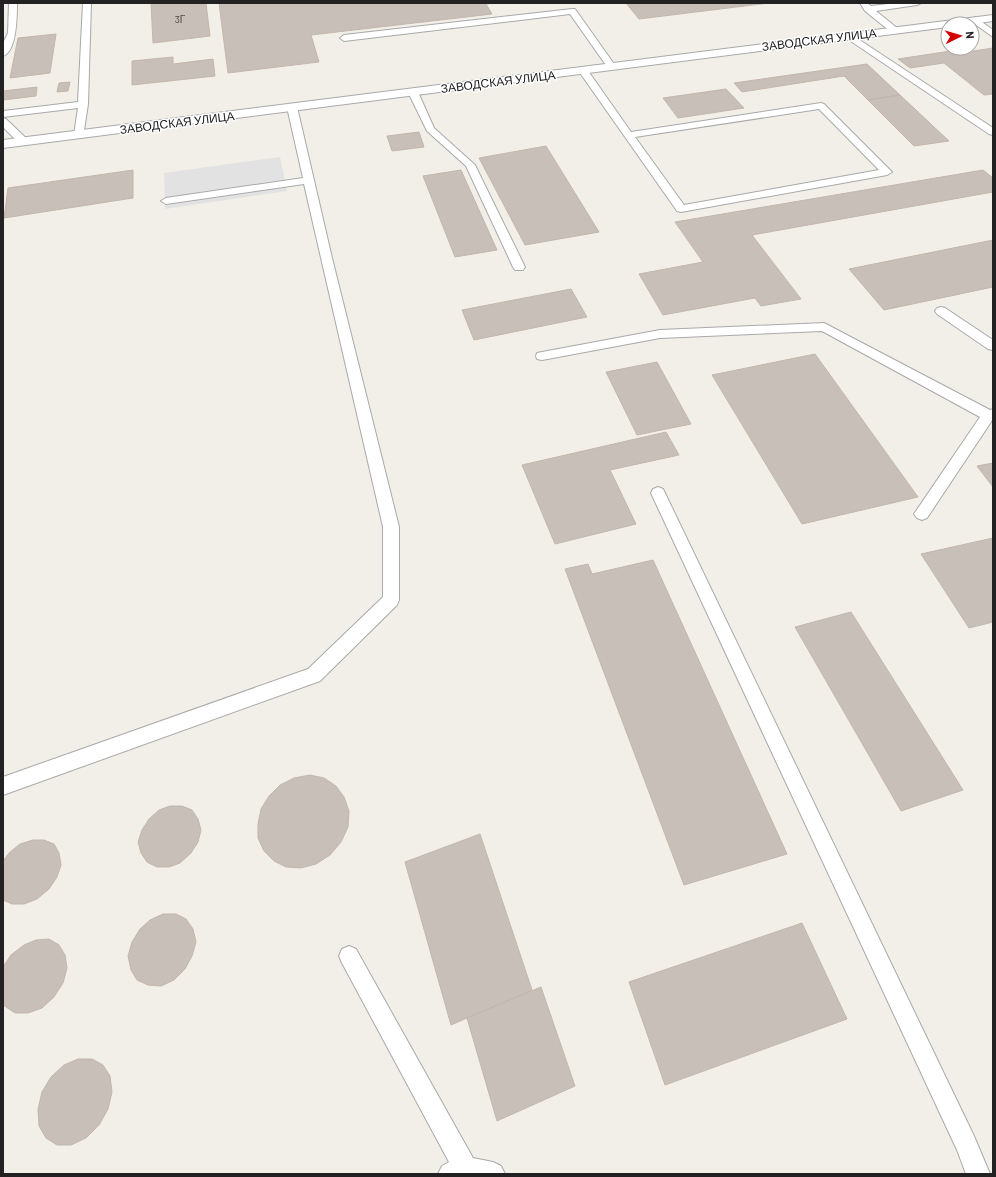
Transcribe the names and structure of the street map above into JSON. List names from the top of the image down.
{
  "streets": {
    "street": ["ЗАВОДСКАЯ УЛИЦА"]
  },
  "house_numbers": ["3Г"],
  "north": "right"
}
